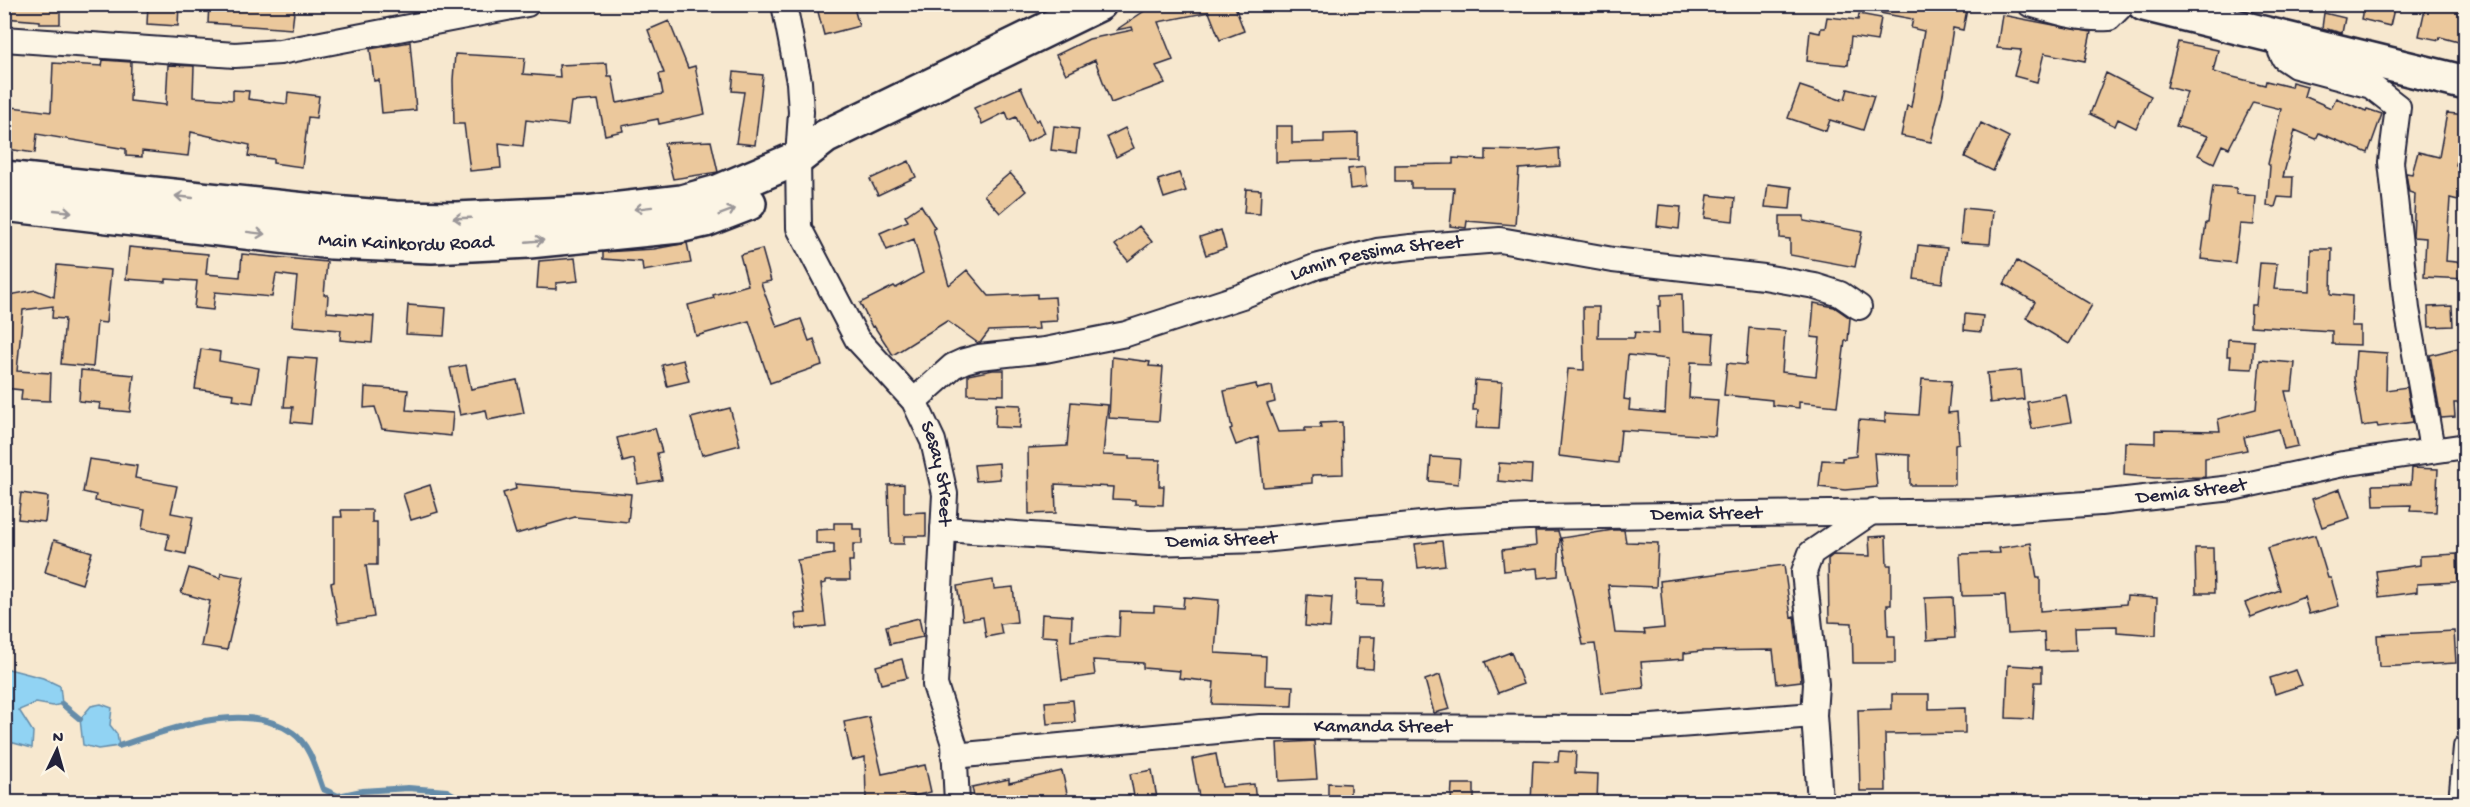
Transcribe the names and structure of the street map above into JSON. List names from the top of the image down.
{
  "streets": {
    "main road": ["Main Kainkordu Road"],
    "street": [
      "Lamin Pessima Street",
      "Sesay Street",
      "Demia Street",
      "Kamanda Street"
    ]
  },
  "crossings": [
    ["Lamin Pessima Street", "Sesay Street"],
    ["Sesay Street", "Demia Street"],
    ["Sesay Street", "Kamanda Street"]
  ],
  "north": "top"
}
